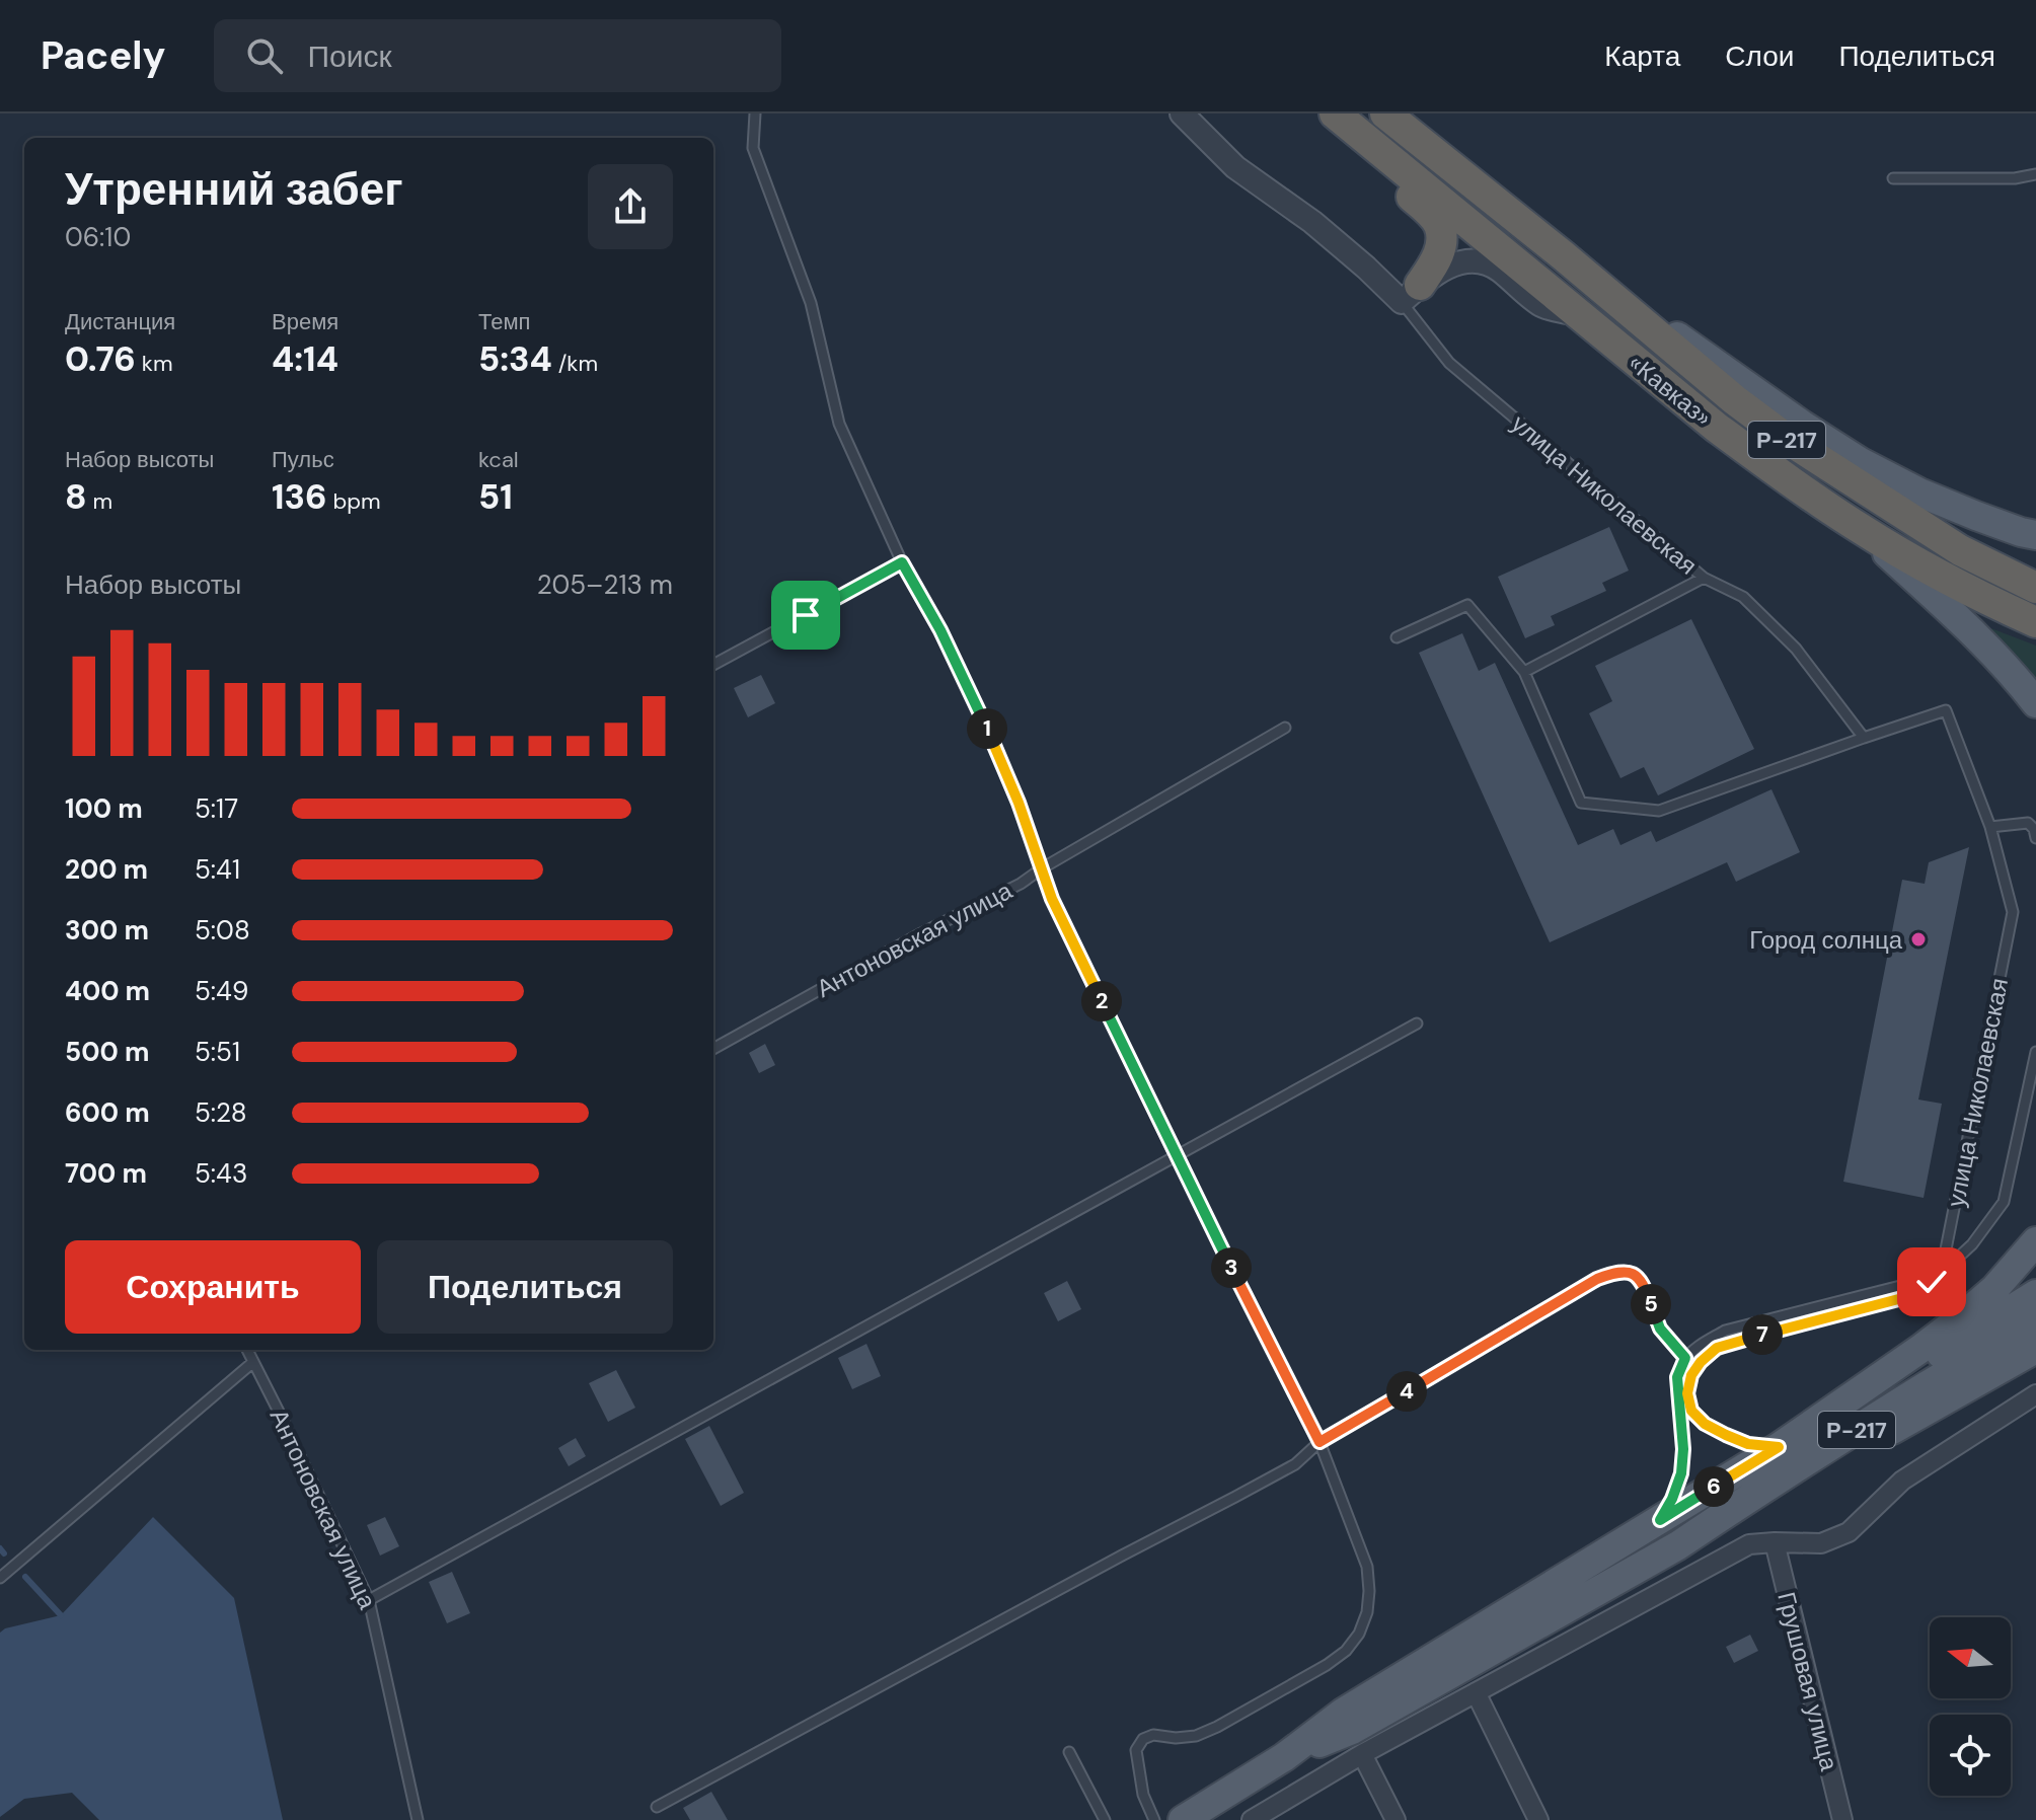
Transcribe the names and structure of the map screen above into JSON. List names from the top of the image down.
{
  "streets": {
    "highway": ["«Кавказ»", "Р-217"],
    "street": ["улица Николаевская", "Грушовая улица"],
    "lane": ["Антоновская улица"]
  },
  "crossings": [
    ["Р-217", "улица Николаевская"]
  ],
  "places": ["Город солнца"],
  "north": "left",
  "page": {
    "header": "Pacely",
    "search": "Поиск",
    "nav": ["Карта", "Слои", "Поделиться"],
    "heading": ["Утренний забег", "06:10"],
    "stats": [
      ["Дистанция", "0.76 km"],
      ["Время", "4:14"],
      ["Темп", "5:34 /km"],
      ["Набор высоты", "8 m"],
      ["Пульс", "136 bpm"],
      ["kcal", "51"]
    ],
    "chart": ["Набор высоты", "205–213 m"],
    "pins": [
      "1",
      "2",
      "3",
      "5",
      "7",
      "4",
      "6"
    ],
    "list": [
      {
        "name": "100 m",
        "note": "5:17"
      },
      {
        "name": "200 m",
        "note": "5:41"
      },
      {
        "name": "300 m",
        "note": "5:08"
      },
      {
        "name": "400 m",
        "note": "5:49"
      },
      {
        "name": "500 m",
        "note": "5:51"
      },
      {
        "name": "600 m",
        "note": "5:28"
      },
      {
        "name": "700 m",
        "note": "5:43"
      }
    ],
    "buttons": ["Сохранить", "Поделиться"]
  }
}
